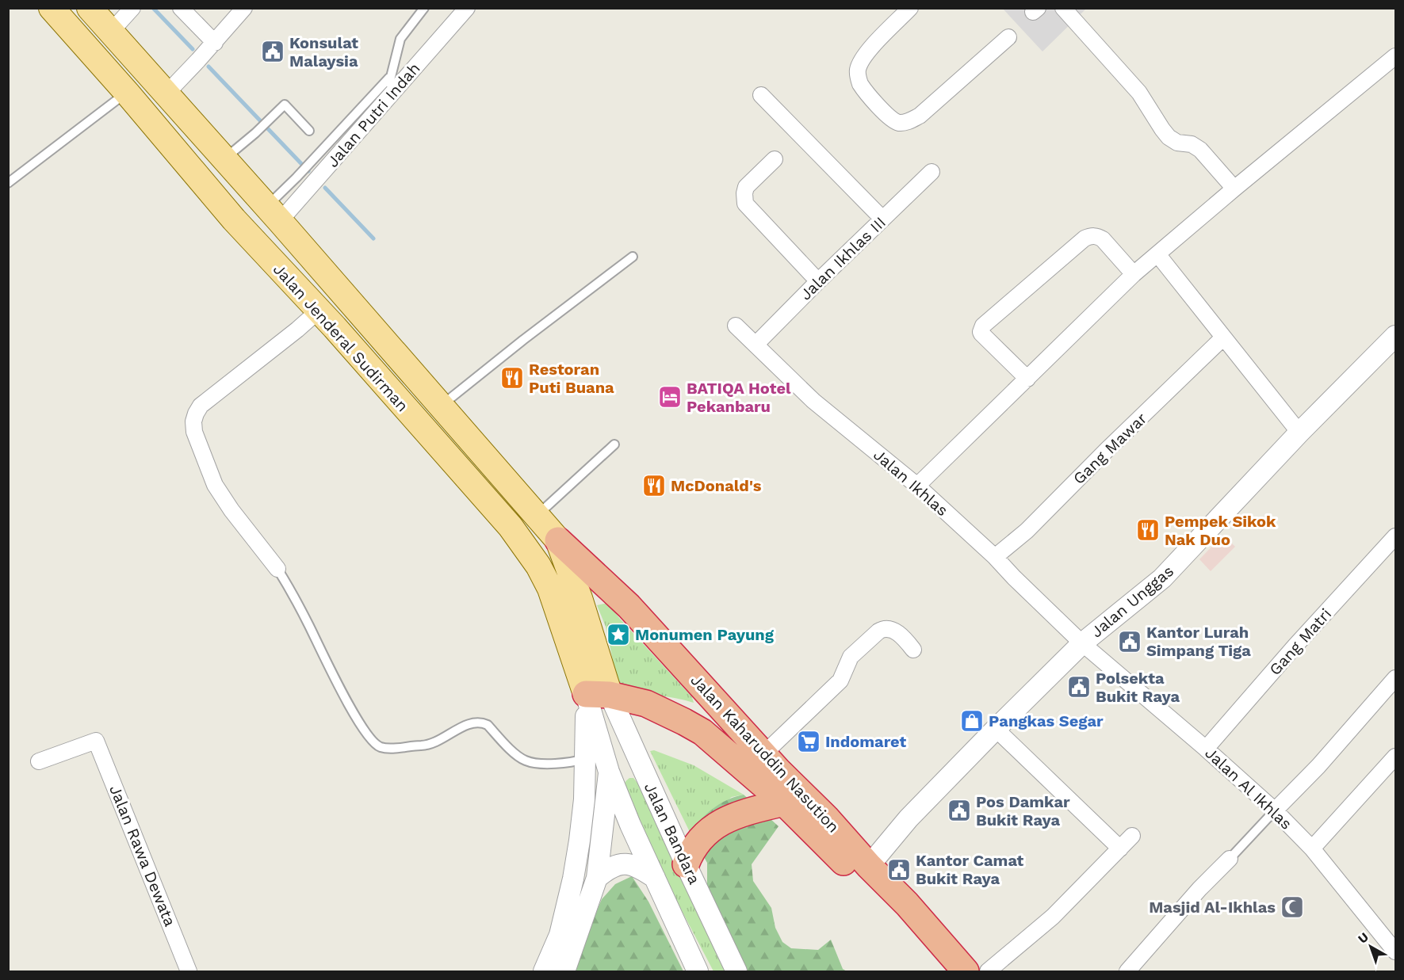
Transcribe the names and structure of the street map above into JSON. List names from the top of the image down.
{
  "streets": {
    "highway": ["Jalan Kaharuddin Nasution"],
    "main road": ["Jalan Jenderal Sudirman"],
    "street": [
      "Jalan Putri Indah",
      "Jalan Ikhlas III",
      "Gang Mawar",
      "Jalan Ikhlas",
      "Jalan Unggas",
      "Gang Matri",
      "Jalan Al Ikhlas",
      "Jalan Bandara",
      "Jalan Rawa Dewata"
    ]
  },
  "crossings": [
    ["Jalan Putri Indah", "Jalan Jenderal Sudirman"],
    ["Jalan Ikhlas III", "Jalan Ikhlas"],
    ["Jalan Jenderal Sudirman", "Jalan Kaharuddin Nasution"],
    ["Jalan Jenderal Sudirman", "Jalan Bandara"],
    ["Gang Mawar", "Jalan Ikhlas"],
    ["Jalan Ikhlas", "Jalan Unggas"],
    ["Jalan Ikhlas", "Jalan Al Ikhlas"],
    ["Jalan Unggas", "Jalan Kaharuddin Nasution"],
    ["Jalan Unggas", "Jalan Al Ikhlas"],
    ["Gang Matri", "Jalan Al Ikhlas"],
    ["Jalan Kaharuddin Nasution", "Jalan Bandara"]
  ],
  "places": {
    "public building": [
      "Konsulat Malaysia",
      "Kantor Lurah Simpang Tiga",
      "Polsekta Bukit Raya",
      "Pos Damkar Bukit Raya",
      "Kantor Camat Bukit Raya"
    ],
    "restaurant": ["Restoran Puti Buana", "McDonald's", "Pempek Sikok Nak Duo"],
    "hotel": ["BATIQA Hotel Pekanbaru"],
    "place": ["Monumen Payung"],
    "shop": ["Pangkas Segar"],
    "supermarket": ["Indomaret"],
    "mosque": ["Masjid Al-Ikhlas"]
  },
  "north": "top left"
}
